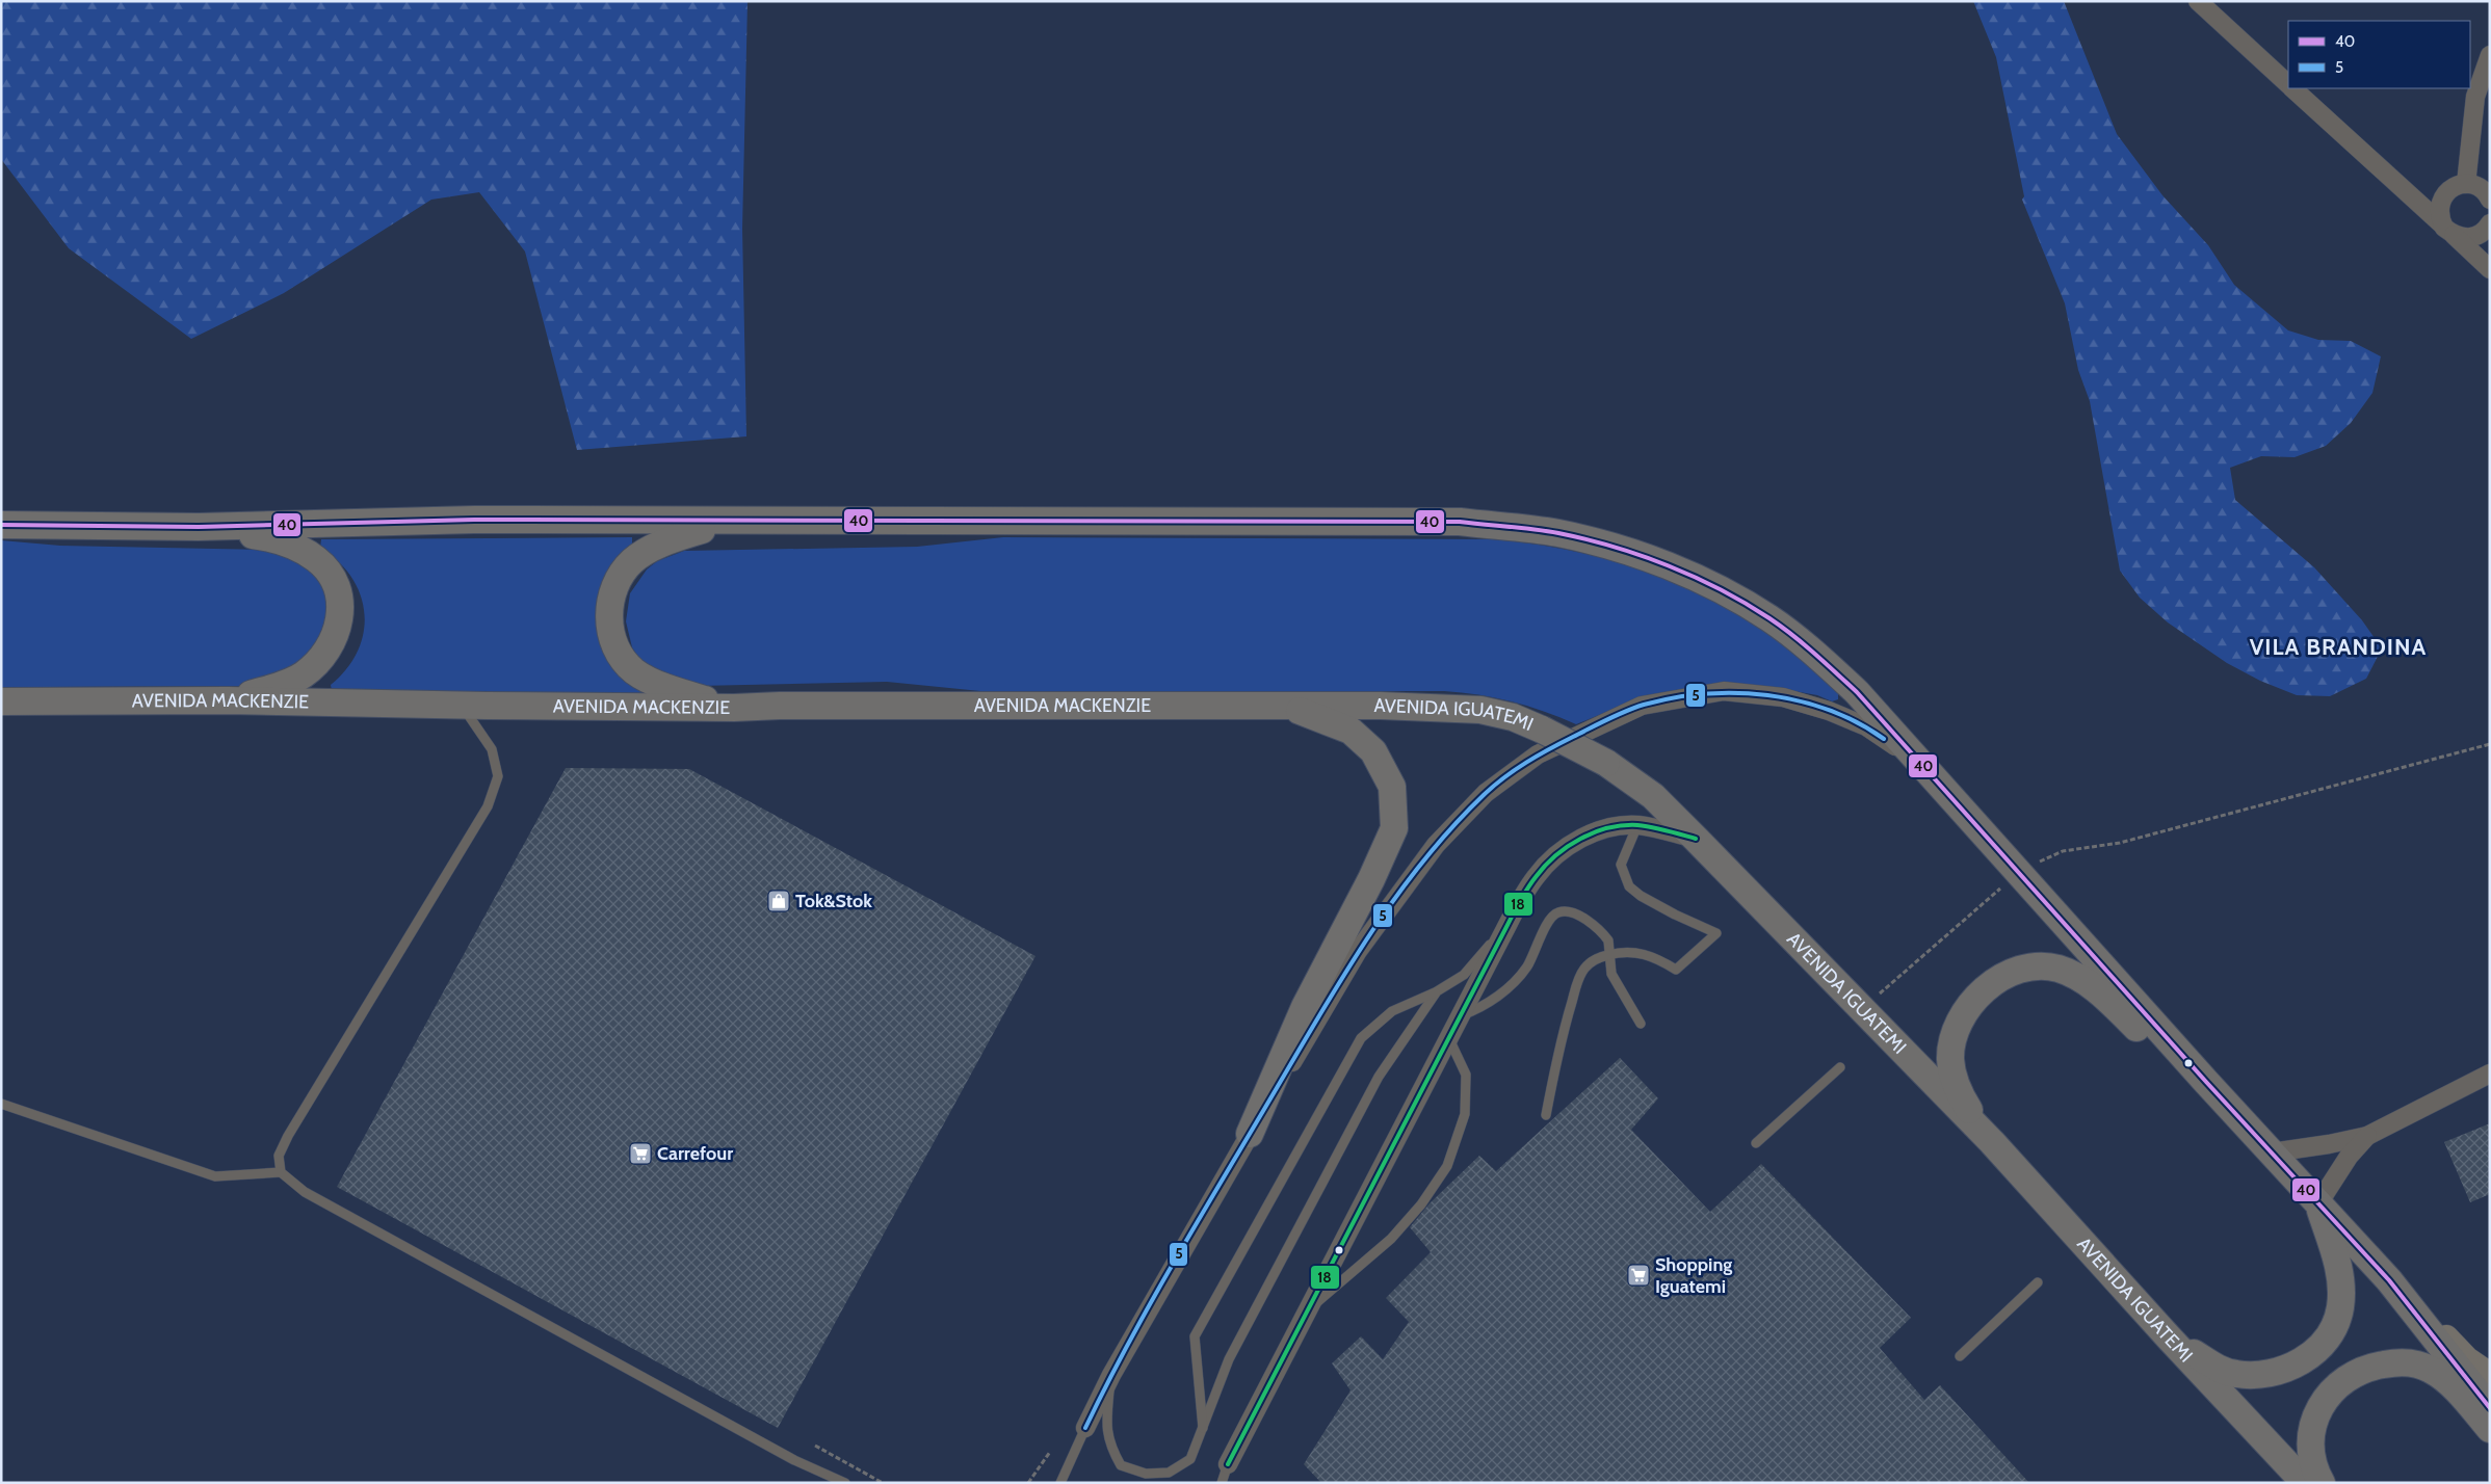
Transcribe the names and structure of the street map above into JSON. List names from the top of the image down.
{
  "streets": {
    "main road": ["AVENIDA MACKENZIE", "AVENIDA IGUATEMI"]
  },
  "crossings": [
    ["AVENIDA MACKENZIE", "AVENIDA IGUATEMI"]
  ],
  "districts": ["VILA BRANDINA"],
  "places": {
    "shop": ["Tok&Stok"],
    "supermarket": ["Carrefour", "Shopping Iguatemi"]
  },
  "lines": ["transit line 40", "transit line 5", "transit line 18"],
  "legend": ["40", "5"]
}
